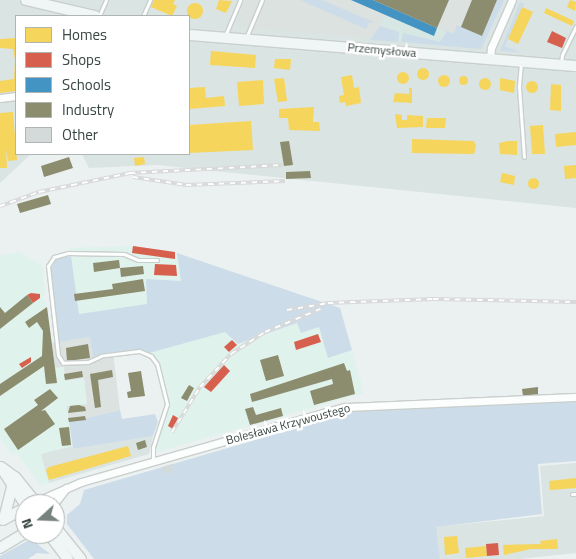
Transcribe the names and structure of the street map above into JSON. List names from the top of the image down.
{
  "streets": {
    "street": ["Przemysłowa", "Bolesława Krzywoustego"]
  },
  "legend": [
    "Homes",
    "Shops",
    "Schools",
    "Industry",
    "Other"
  ],
  "north": "left"
}
